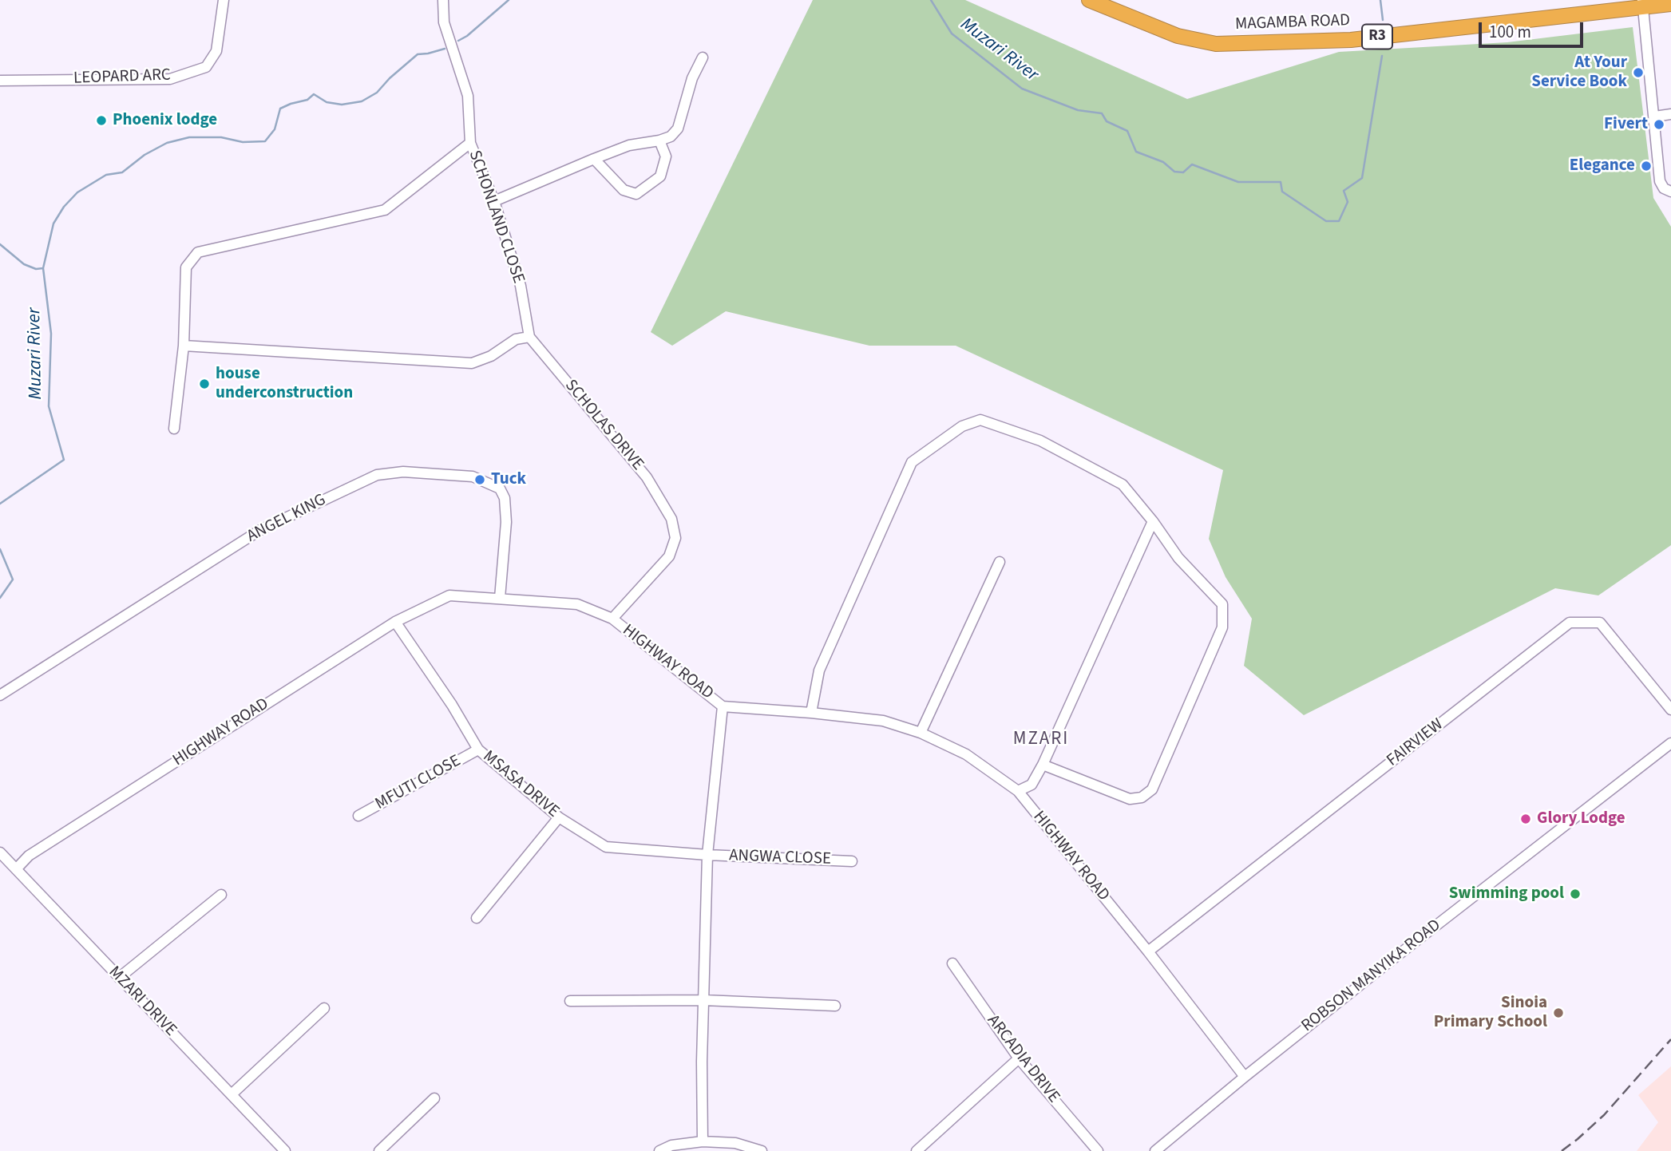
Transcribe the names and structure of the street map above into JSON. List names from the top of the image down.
{
  "streets": {
    "highway": ["MAGAMBA ROAD", "R3"],
    "street": [
      "LEOPARD ARC",
      "SCHONLAND CLOSE",
      "SCHOLAS DRIVE",
      "ANGEL KING",
      "HIGHWAY ROAD",
      "FAIRVIEW",
      "MFUTI CLOSE",
      "MSASA DRIVE",
      "ANGWA CLOSE",
      "ROBSON MANYIKA ROAD",
      "MZARI DRIVE",
      "ARCADIA DRIVE"
    ]
  },
  "crossings": [
    ["SCHONLAND CLOSE", "SCHOLAS DRIVE"],
    ["SCHOLAS DRIVE", "HIGHWAY ROAD"],
    ["ANGEL KING", "HIGHWAY ROAD"],
    ["HIGHWAY ROAD", "FAIRVIEW"],
    ["HIGHWAY ROAD", "MSASA DRIVE"],
    ["HIGHWAY ROAD", "ROBSON MANYIKA ROAD"],
    ["HIGHWAY ROAD", "MZARI DRIVE"],
    ["MFUTI CLOSE", "MSASA DRIVE"],
    ["MSASA DRIVE", "ANGWA CLOSE"]
  ],
  "districts": ["MZARI"],
  "water": ["Muzari River"],
  "places": [
    "At Your Service Book",
    "Phoenix lodge",
    "Fivert",
    "Elegance",
    "house underconstruction",
    "Tuck",
    "Glory Lodge",
    "Swimming pool",
    "Sinoia Primary School"
  ],
  "scale_bar": "100 m"
}
